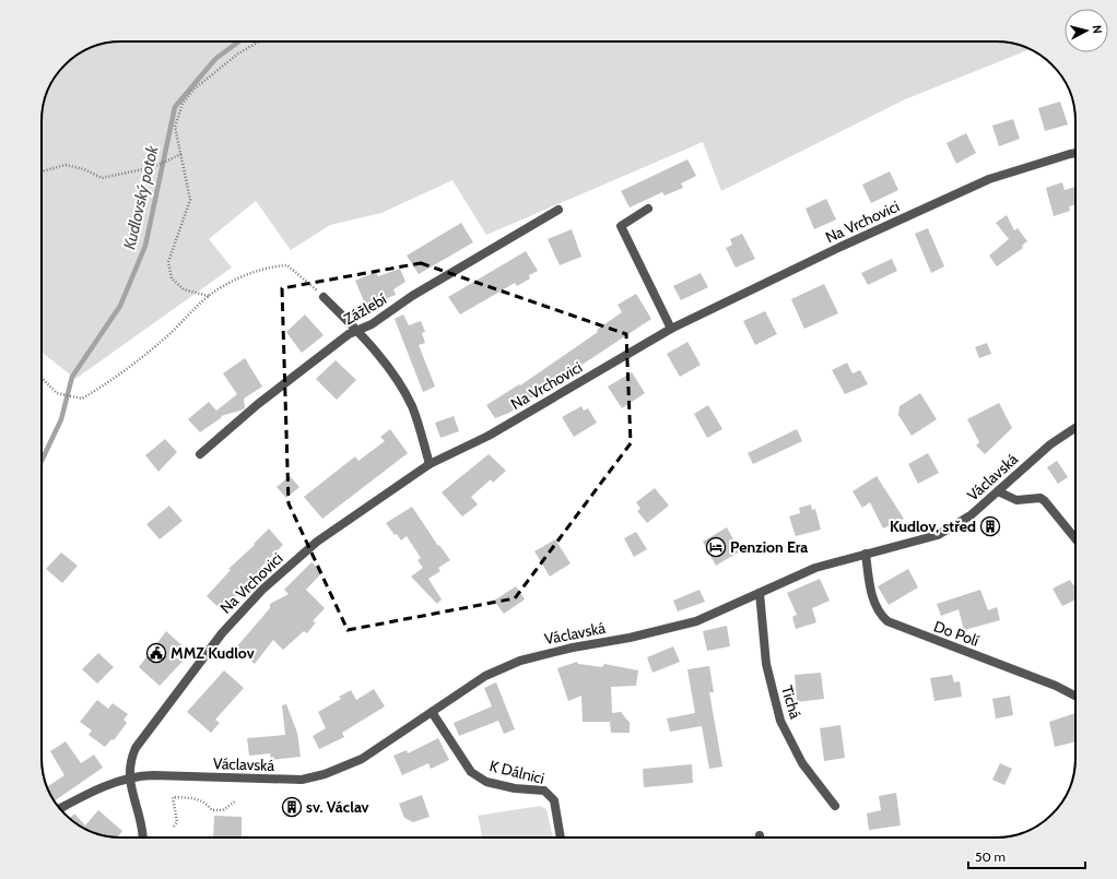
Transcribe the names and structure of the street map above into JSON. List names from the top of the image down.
{
  "streets": {
    "street": [
      "Na Vrchovici",
      "Zážlebí",
      "Václavská",
      "Do Polí",
      "Tichá",
      "K Dálnici"
    ]
  },
  "crossings": [
    ["Na Vrchovici", "Václavská"],
    ["Václavská", "Do Polí"],
    ["Václavská", "Tichá"],
    ["Václavská", "K Dálnici"]
  ],
  "water": ["Kudlovský potok"],
  "places": {
    "building": ["Kudlov, střed", "sv. Václav"],
    "hotel": ["Penzion Era"],
    "public building": ["MMZ Kudlov"]
  },
  "scale_bar": "50 m",
  "north": "right"
}
